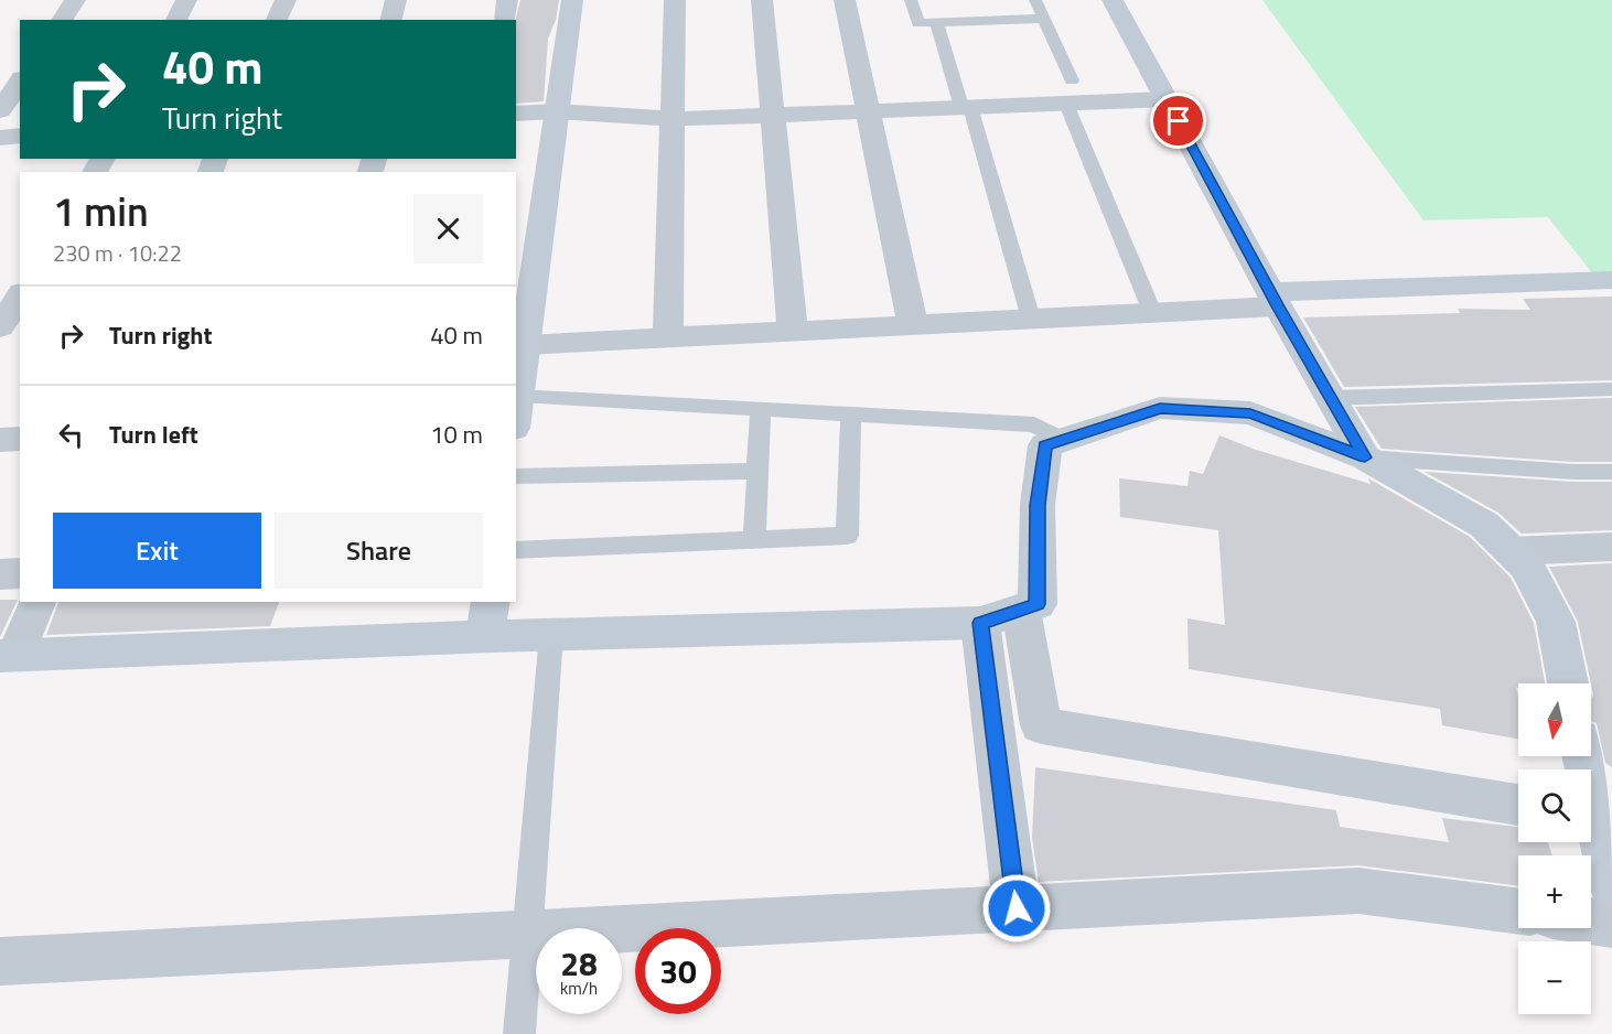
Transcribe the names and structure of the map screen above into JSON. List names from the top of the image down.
{
  "north": "bottom",
  "page": {
    "turn": ["40 m", "Turn right"],
    "heading": ["1 min", "230 m · 10:22"],
    "list": [
      {
        "name": "Turn right",
        "value": "40 m"
      },
      {
        "name": "Turn left",
        "value": "10 m"
      }
    ],
    "buttons": ["Exit", "Share"],
    "map_buttons": ["+", "−"],
    "speed": "28 km/h",
    "limit": "30"
  }
}
